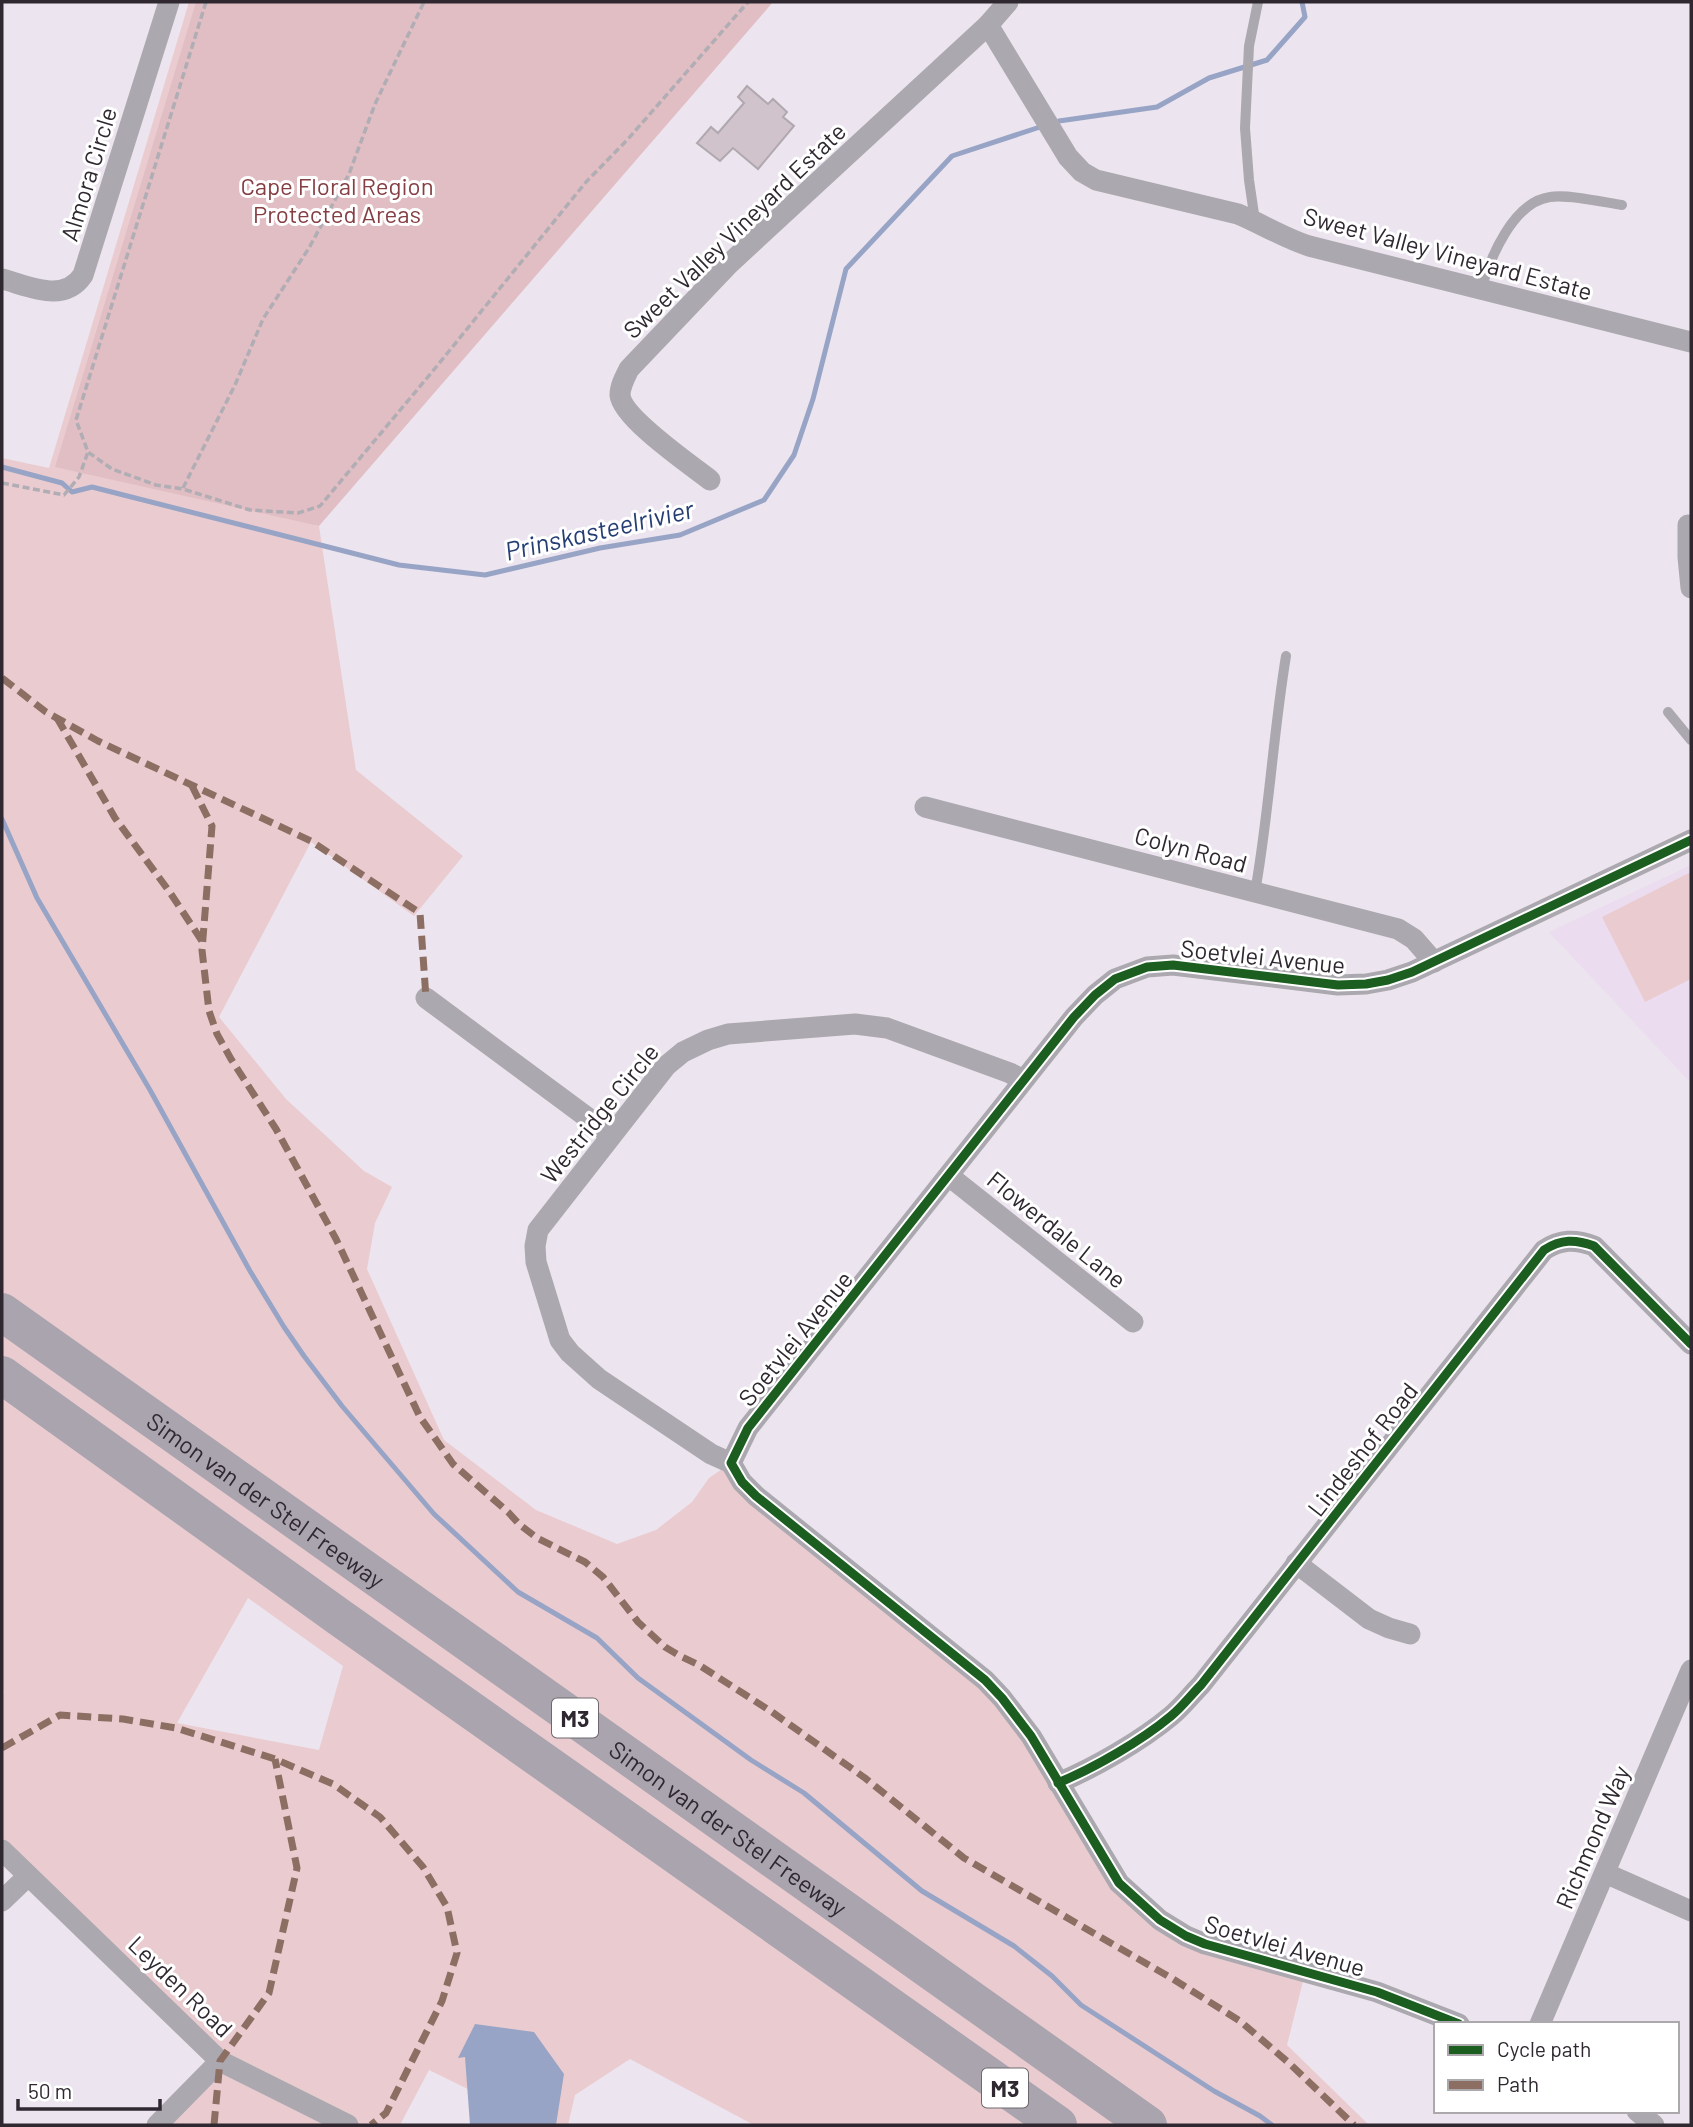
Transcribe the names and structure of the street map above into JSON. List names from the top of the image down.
{
  "streets": {
    "highway": ["Simon van der Stel Freeway", "M3"],
    "street": [
      "Almora Circle",
      "Sweet Valley Vineyard Estate",
      "Colyn Road",
      "Soetvlei Avenue",
      "Westridge Circle",
      "Flowerdale Lane",
      "Lindeshof Road",
      "Richmond Way",
      "Leyden Road"
    ]
  },
  "crossings": [
    ["Colyn Road", "Soetvlei Avenue"],
    ["Soetvlei Avenue", "Westridge Circle"],
    ["Soetvlei Avenue", "Flowerdale Lane"],
    ["Soetvlei Avenue", "Lindeshof Road"]
  ],
  "water": ["Prinskasteelrivier"],
  "parks": ["Cape Floral Region Protected Areas"],
  "legend": ["Cycle path", "Path"],
  "scale_bar": "50 m"
}
